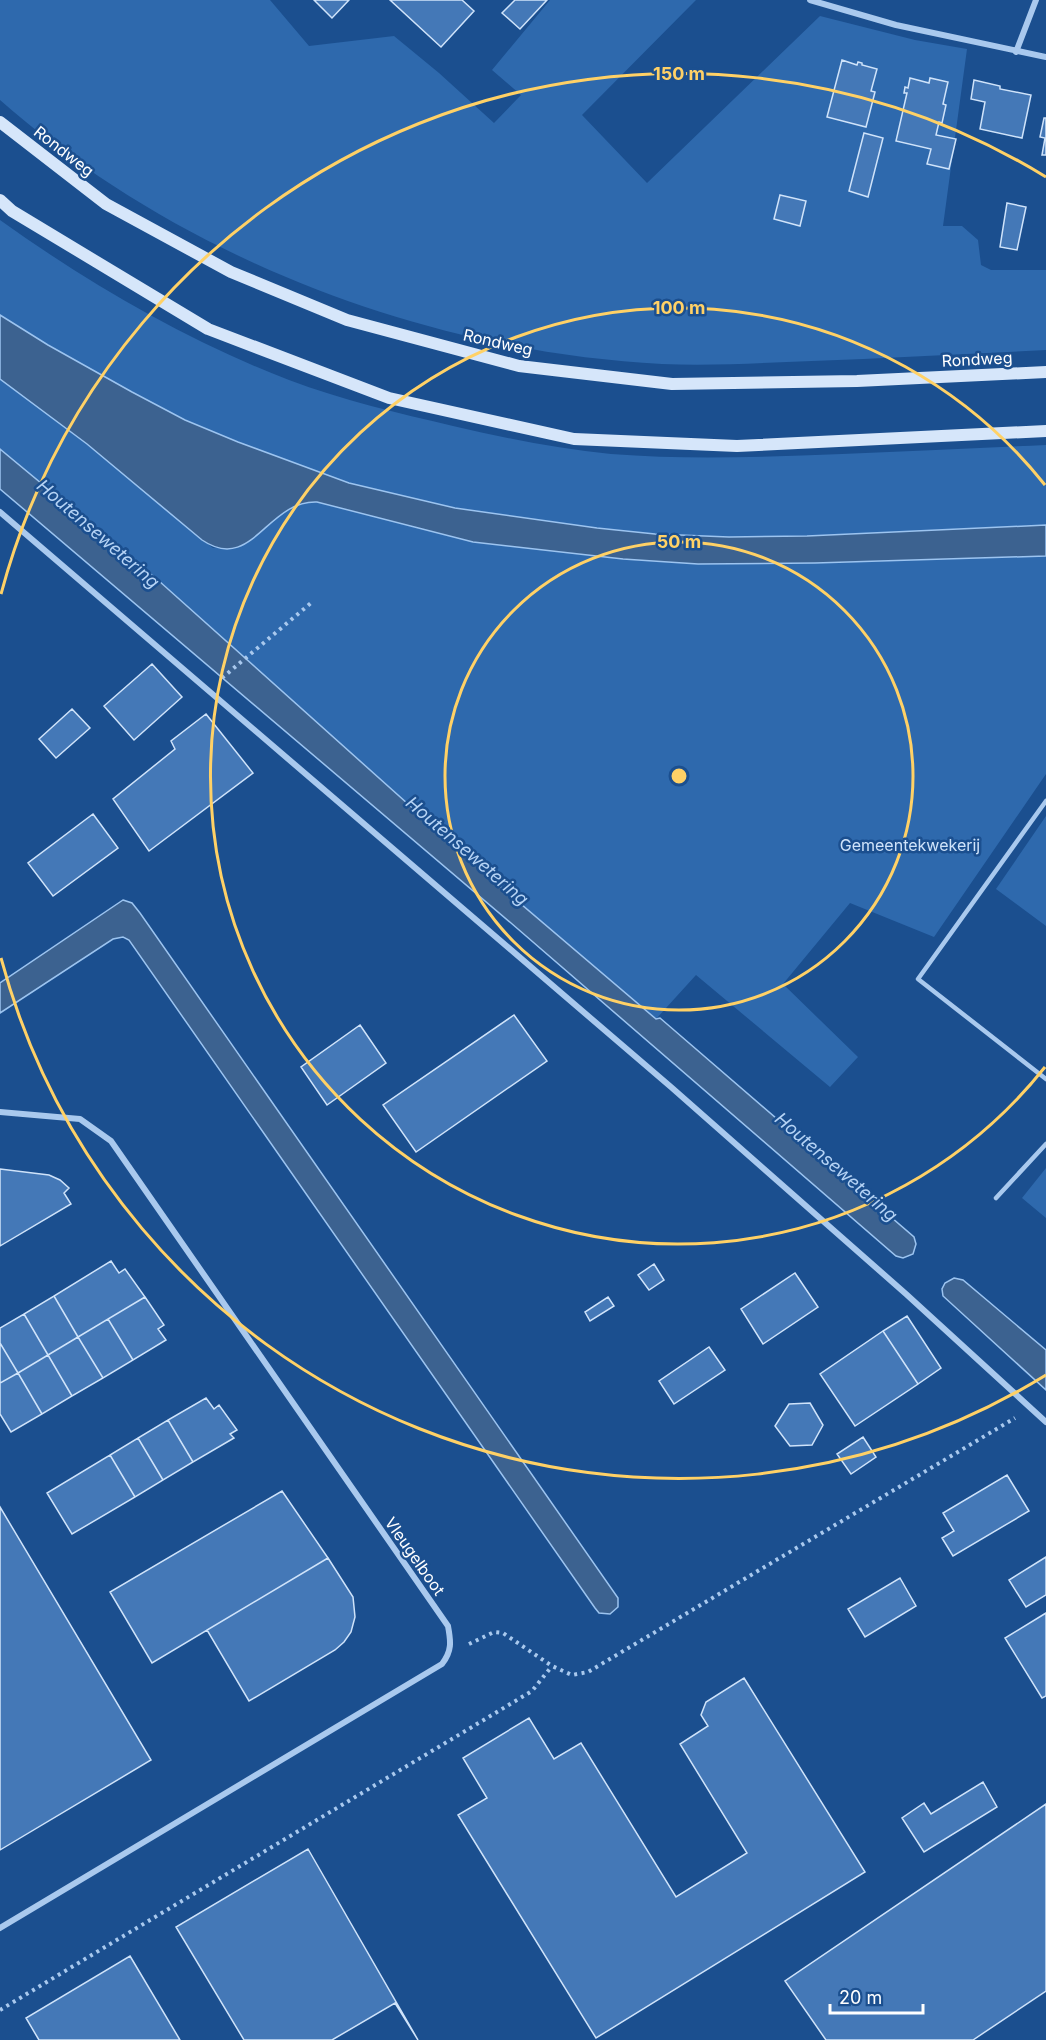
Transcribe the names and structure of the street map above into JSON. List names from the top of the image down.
{
  "streets": {
    "main road": ["Rondweg"],
    "street": ["Vleugelboot"]
  },
  "water": ["Houtensewetering"],
  "parks": ["Gemeentekwekerij"],
  "scale_bar": "20 m",
  "rings": ["150 m", "100 m", "50 m"]
}
